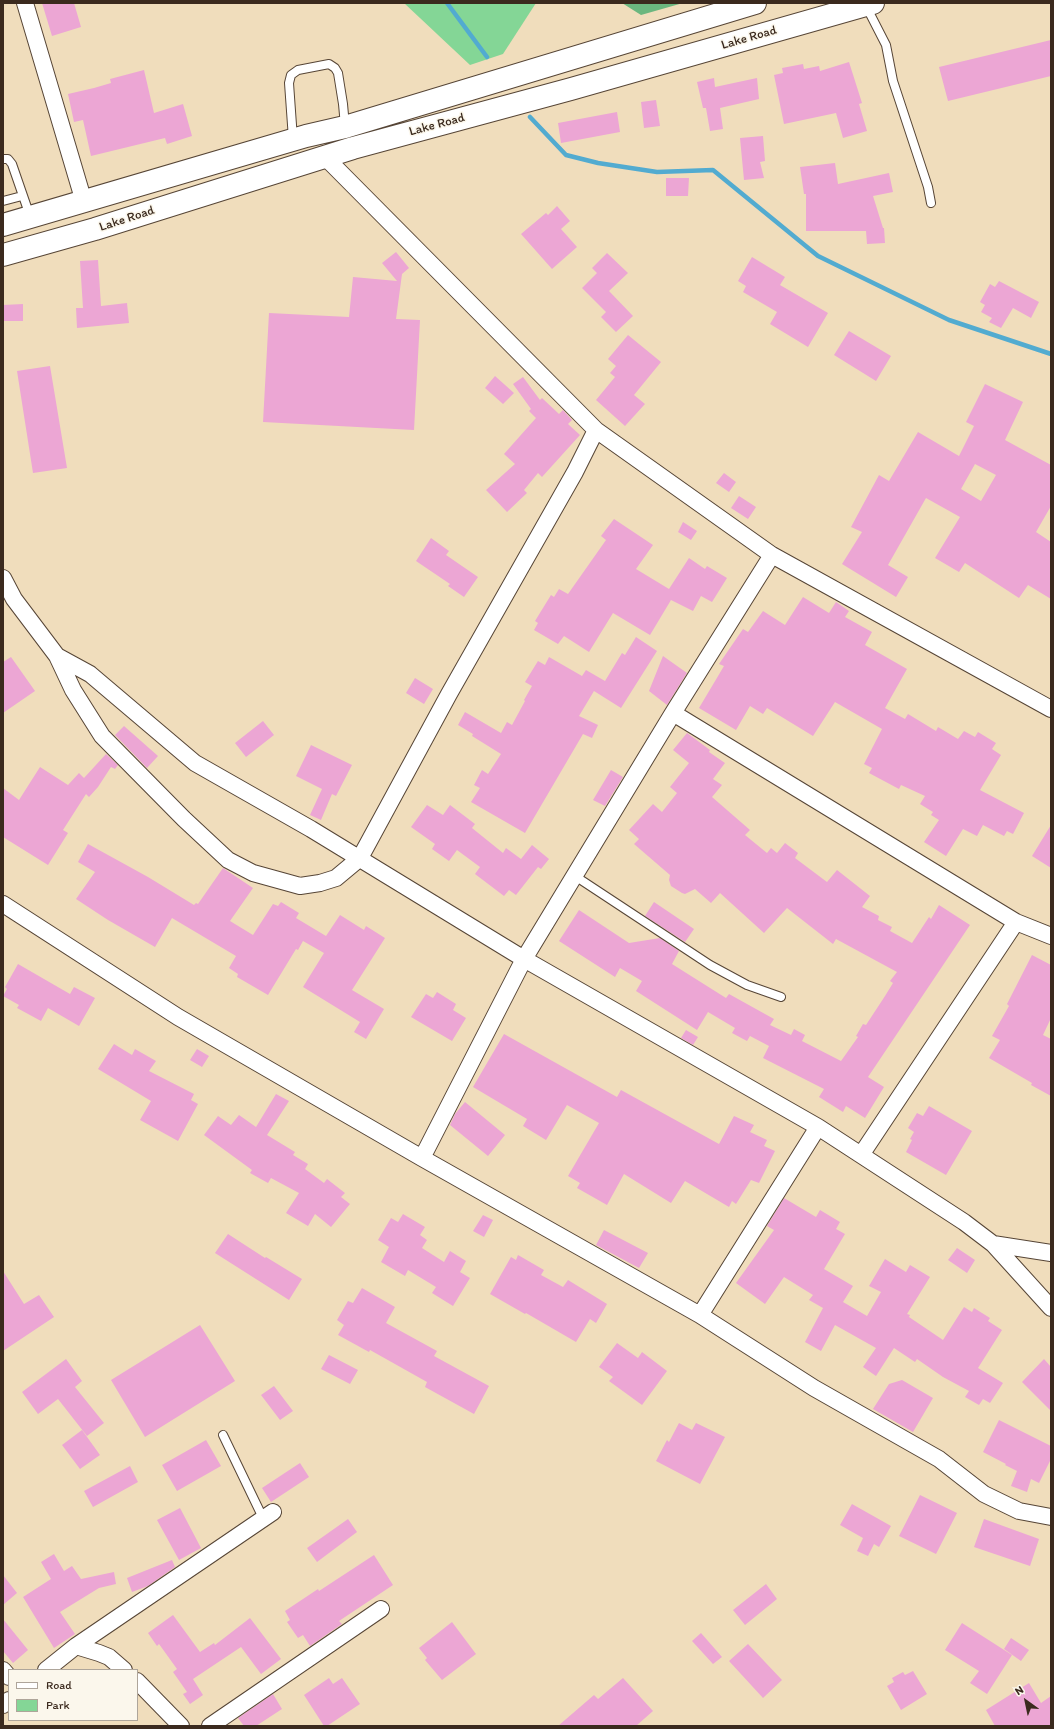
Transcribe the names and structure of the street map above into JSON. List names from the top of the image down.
{
  "streets": {
    "main road": ["Lake Road"]
  },
  "legend": ["Road", "Park"],
  "north": "top left"
}
